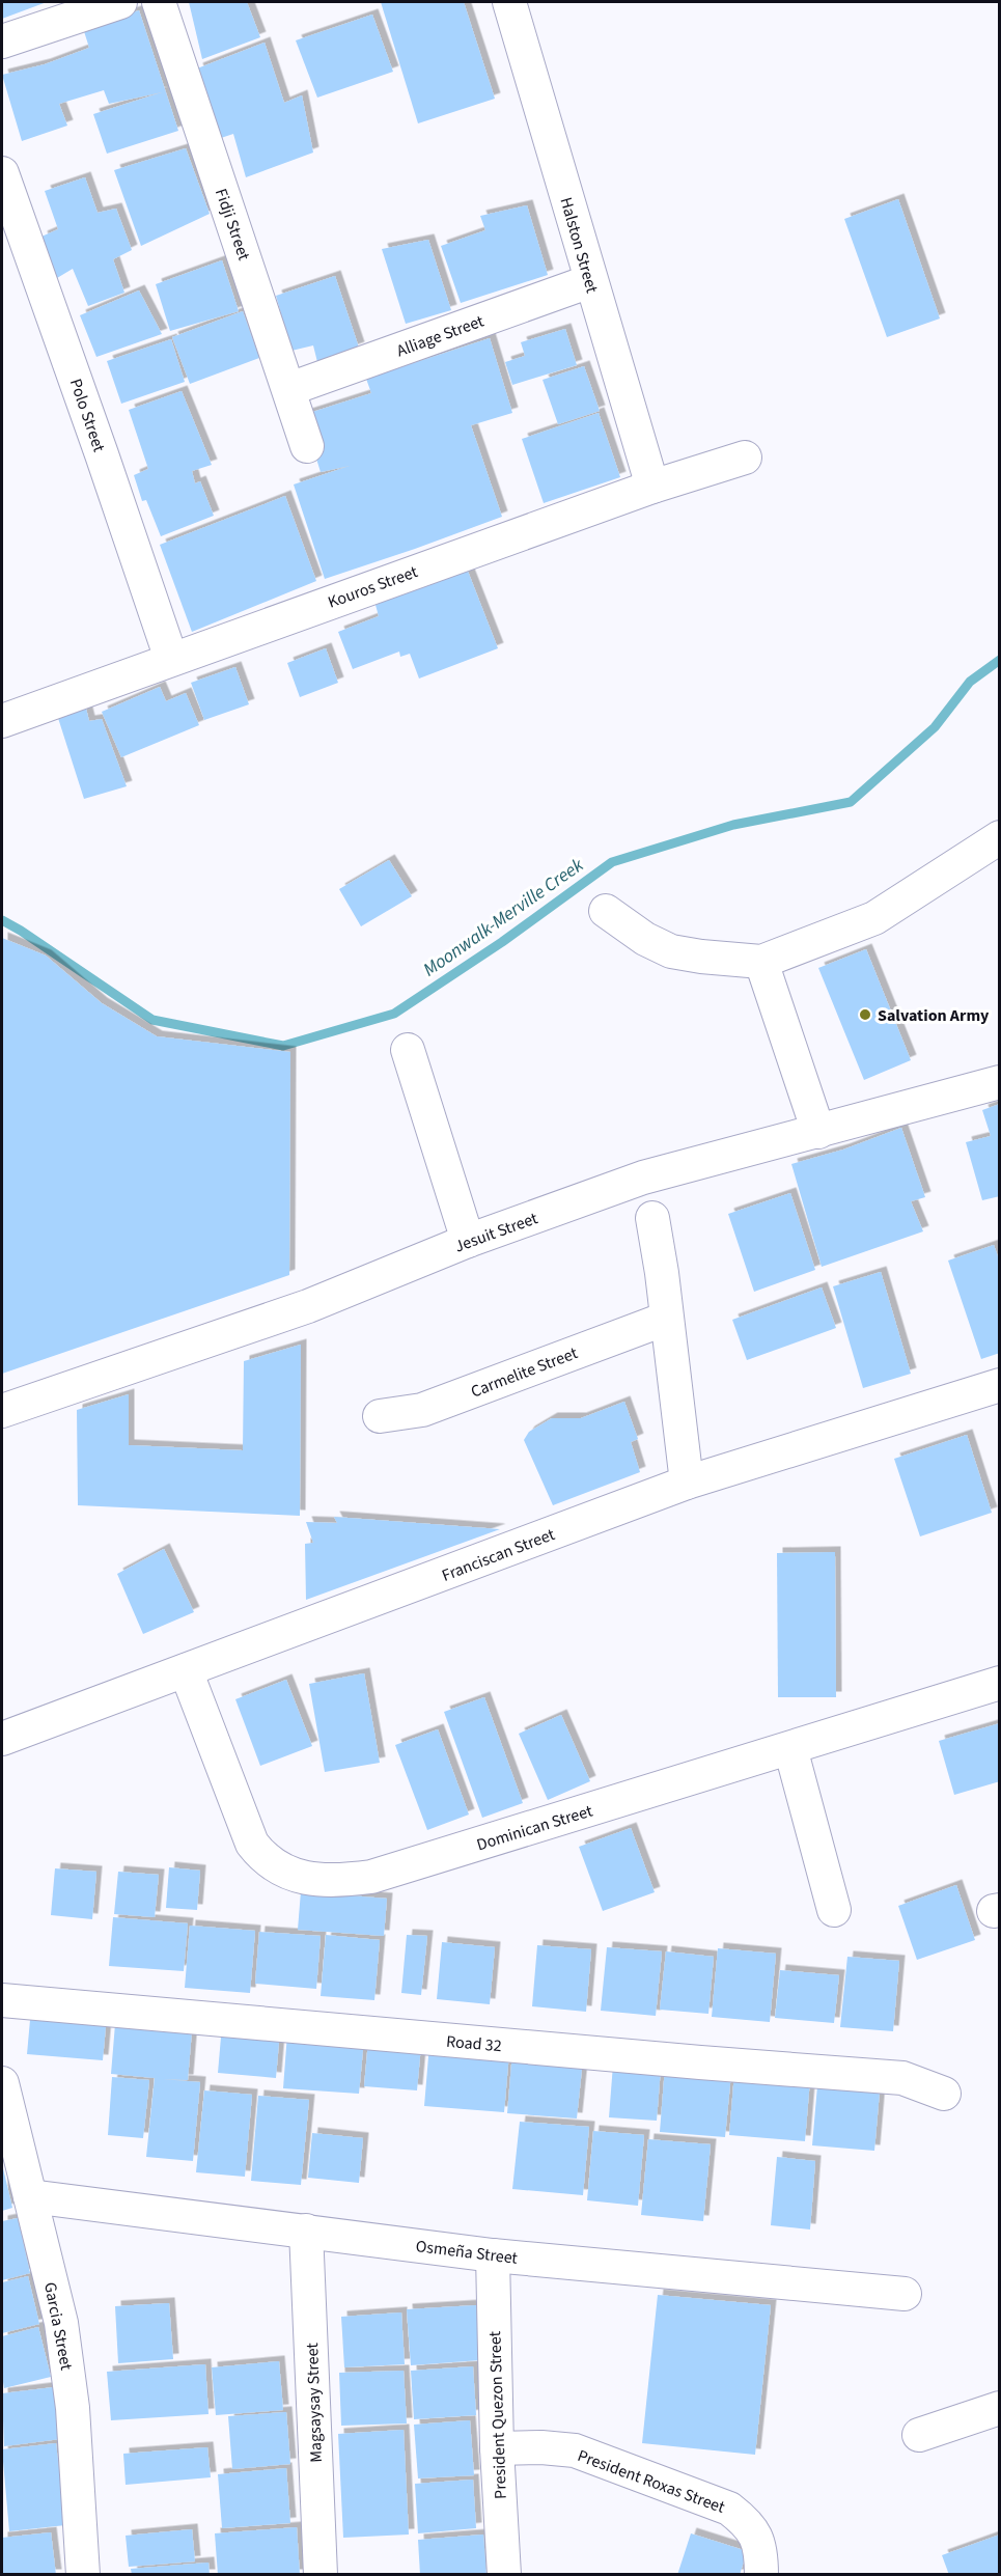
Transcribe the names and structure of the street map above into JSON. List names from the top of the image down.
{
  "streets": {
    "street": [
      "Fidji Street",
      "Halston Street",
      "Alliage Street",
      "Polo Street",
      "Kouros Street",
      "Jesuit Street",
      "Carmelite Street",
      "Franciscan Street",
      "Dominican Street",
      "Road 32",
      "Osmeña Street",
      "Garcia Street",
      "Magsaysay Street",
      "President Quezon Street",
      "President Roxas Street"
    ]
  },
  "crossings": [
    ["Fidji Street", "Alliage Street"],
    ["Halston Street", "Alliage Street"],
    ["Halston Street", "Kouros Street"],
    ["Polo Street", "Kouros Street"],
    ["Franciscan Street", "Dominican Street"],
    ["Osmeña Street", "Garcia Street"],
    ["Osmeña Street", "Magsaysay Street"],
    ["Osmeña Street", "President Quezon Street"],
    ["President Quezon Street", "President Roxas Street"]
  ],
  "water": ["Moonwalk-Merville Creek"],
  "places": ["Salvation Army"]
}
